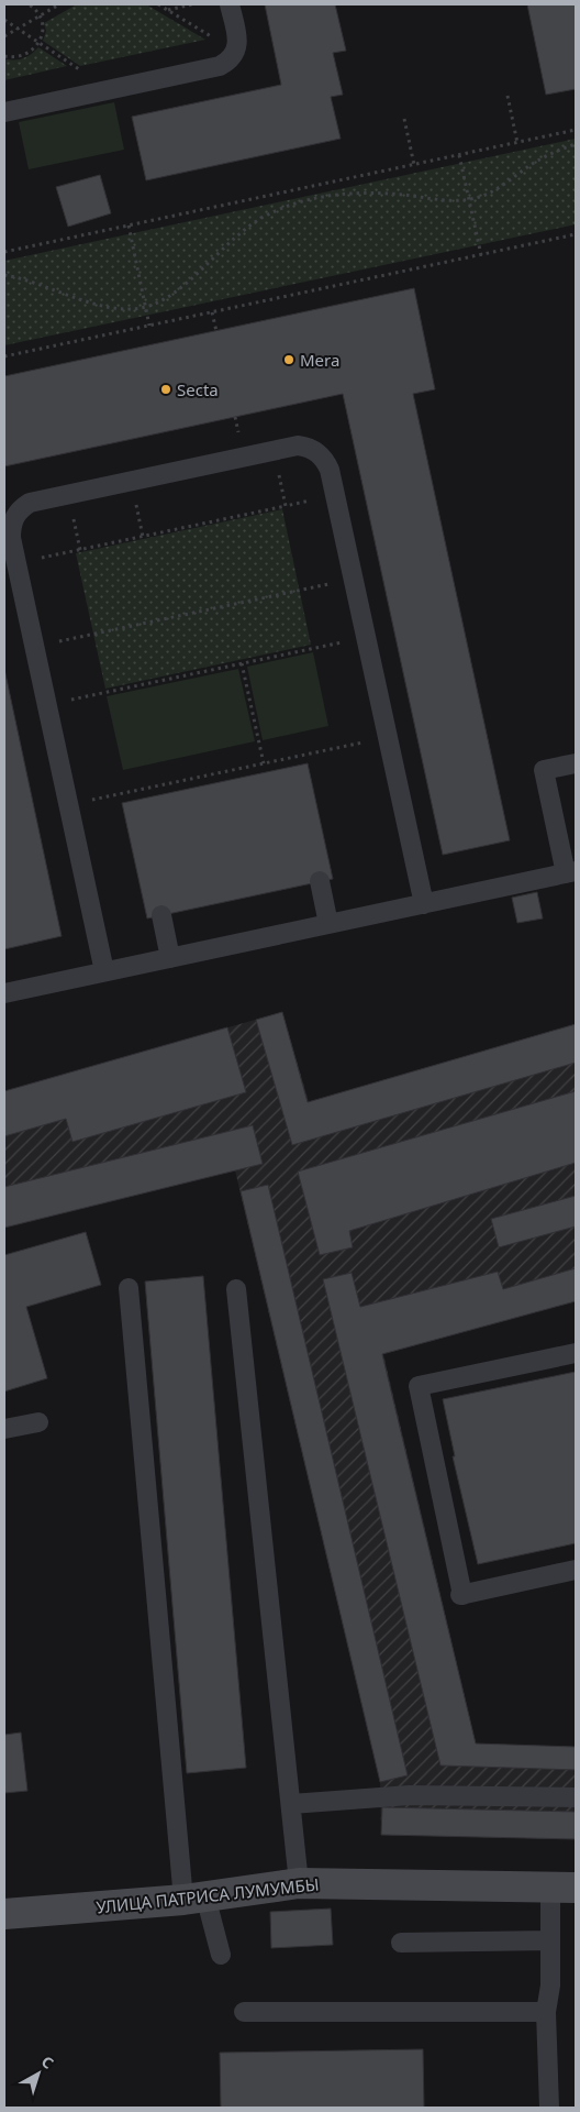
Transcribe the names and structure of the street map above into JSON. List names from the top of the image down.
{
  "streets": {
    "street": ["УЛИЦА ПАТРИСА ЛУМУМБЫ"]
  },
  "places": ["Mera", "Secta"],
  "north": "top right"
}
